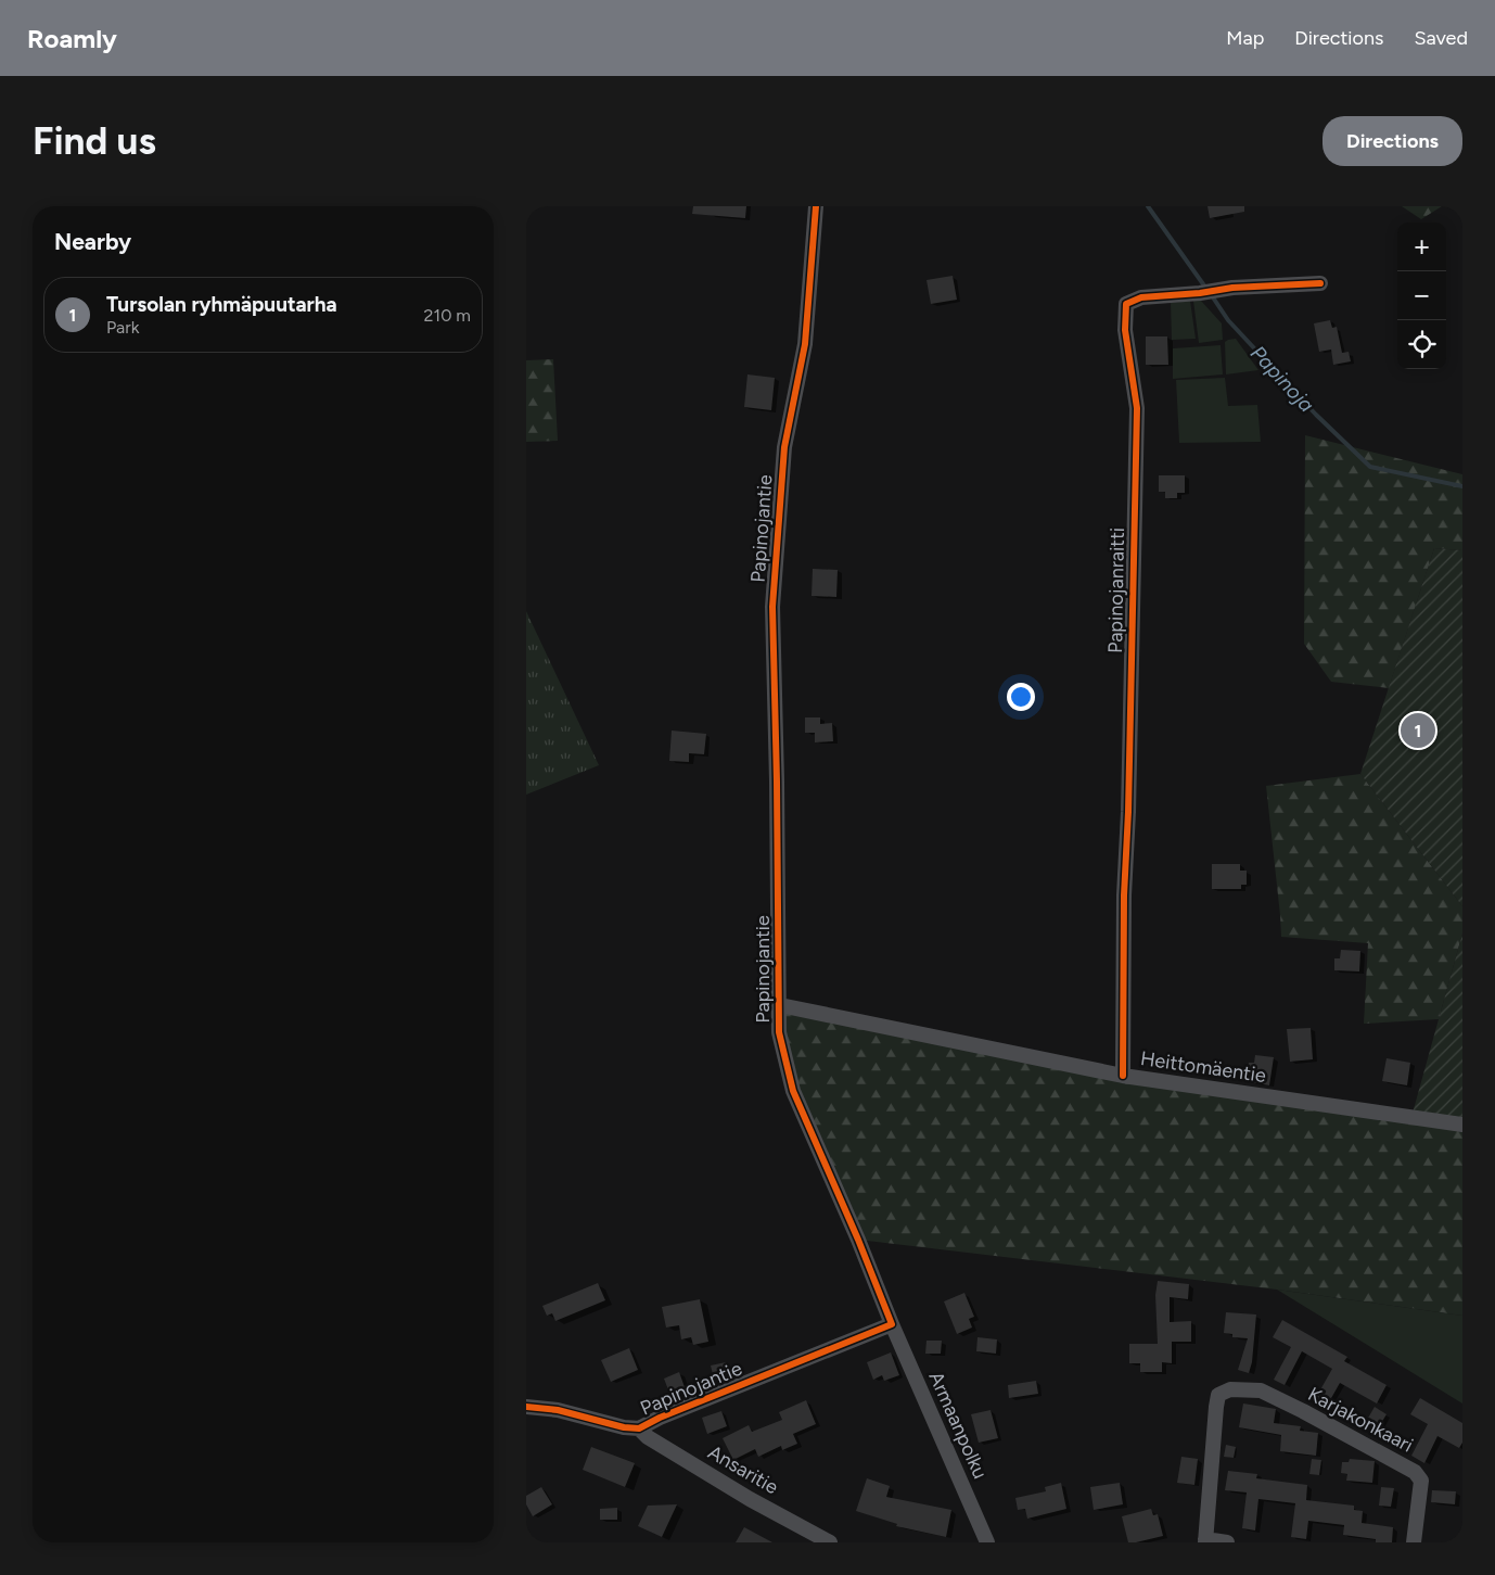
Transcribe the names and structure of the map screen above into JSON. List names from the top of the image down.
{
  "streets": {
    "street": [
      "Papinojantie",
      "Papinojanraitti",
      "Heittomäentie",
      "Karjakonkaari",
      "Armaanpolku",
      "Ansaritie"
    ]
  },
  "crossings": [
    ["Papinojantie", "Heittomäentie"],
    ["Papinojantie", "Armaanpolku"],
    ["Papinojantie", "Ansaritie"],
    ["Papinojanraitti", "Heittomäentie"]
  ],
  "water": ["Papinoja"],
  "page": {
    "header": "Roamly",
    "nav": ["Map", "Directions", "Saved"],
    "buttons": "Directions",
    "title": "Find us",
    "heading": "Nearby",
    "map_buttons": ["+", "−"],
    "list": [
      {
        "mark": "1",
        "name": "Tursolan ryhmäpuutarha",
        "note": "Park",
        "value": "210 m"
      }
    ],
    "pins": "1"
  }
}
